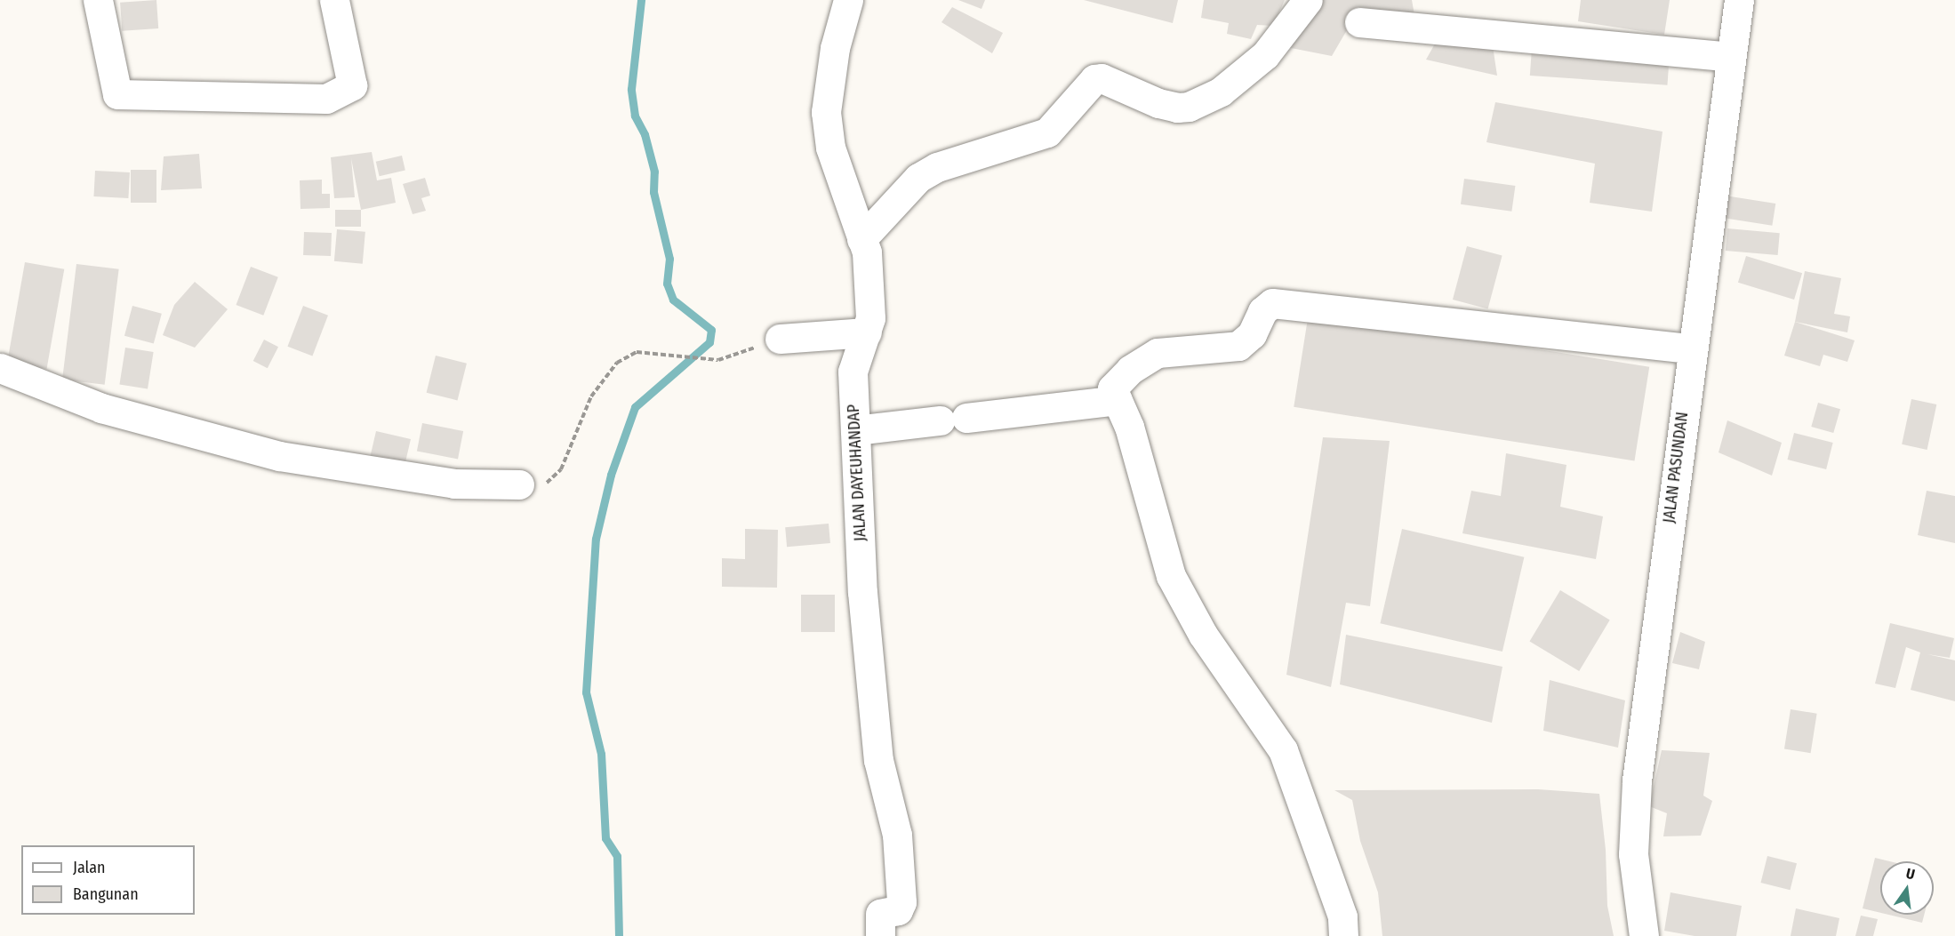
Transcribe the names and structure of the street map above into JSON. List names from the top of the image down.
{
  "streets": {
    "street": ["JALAN PASUNDAN", "JALAN DAYEUHANDAP"]
  },
  "legend": ["Jalan", "Bangunan"],
  "north": "top"
}
